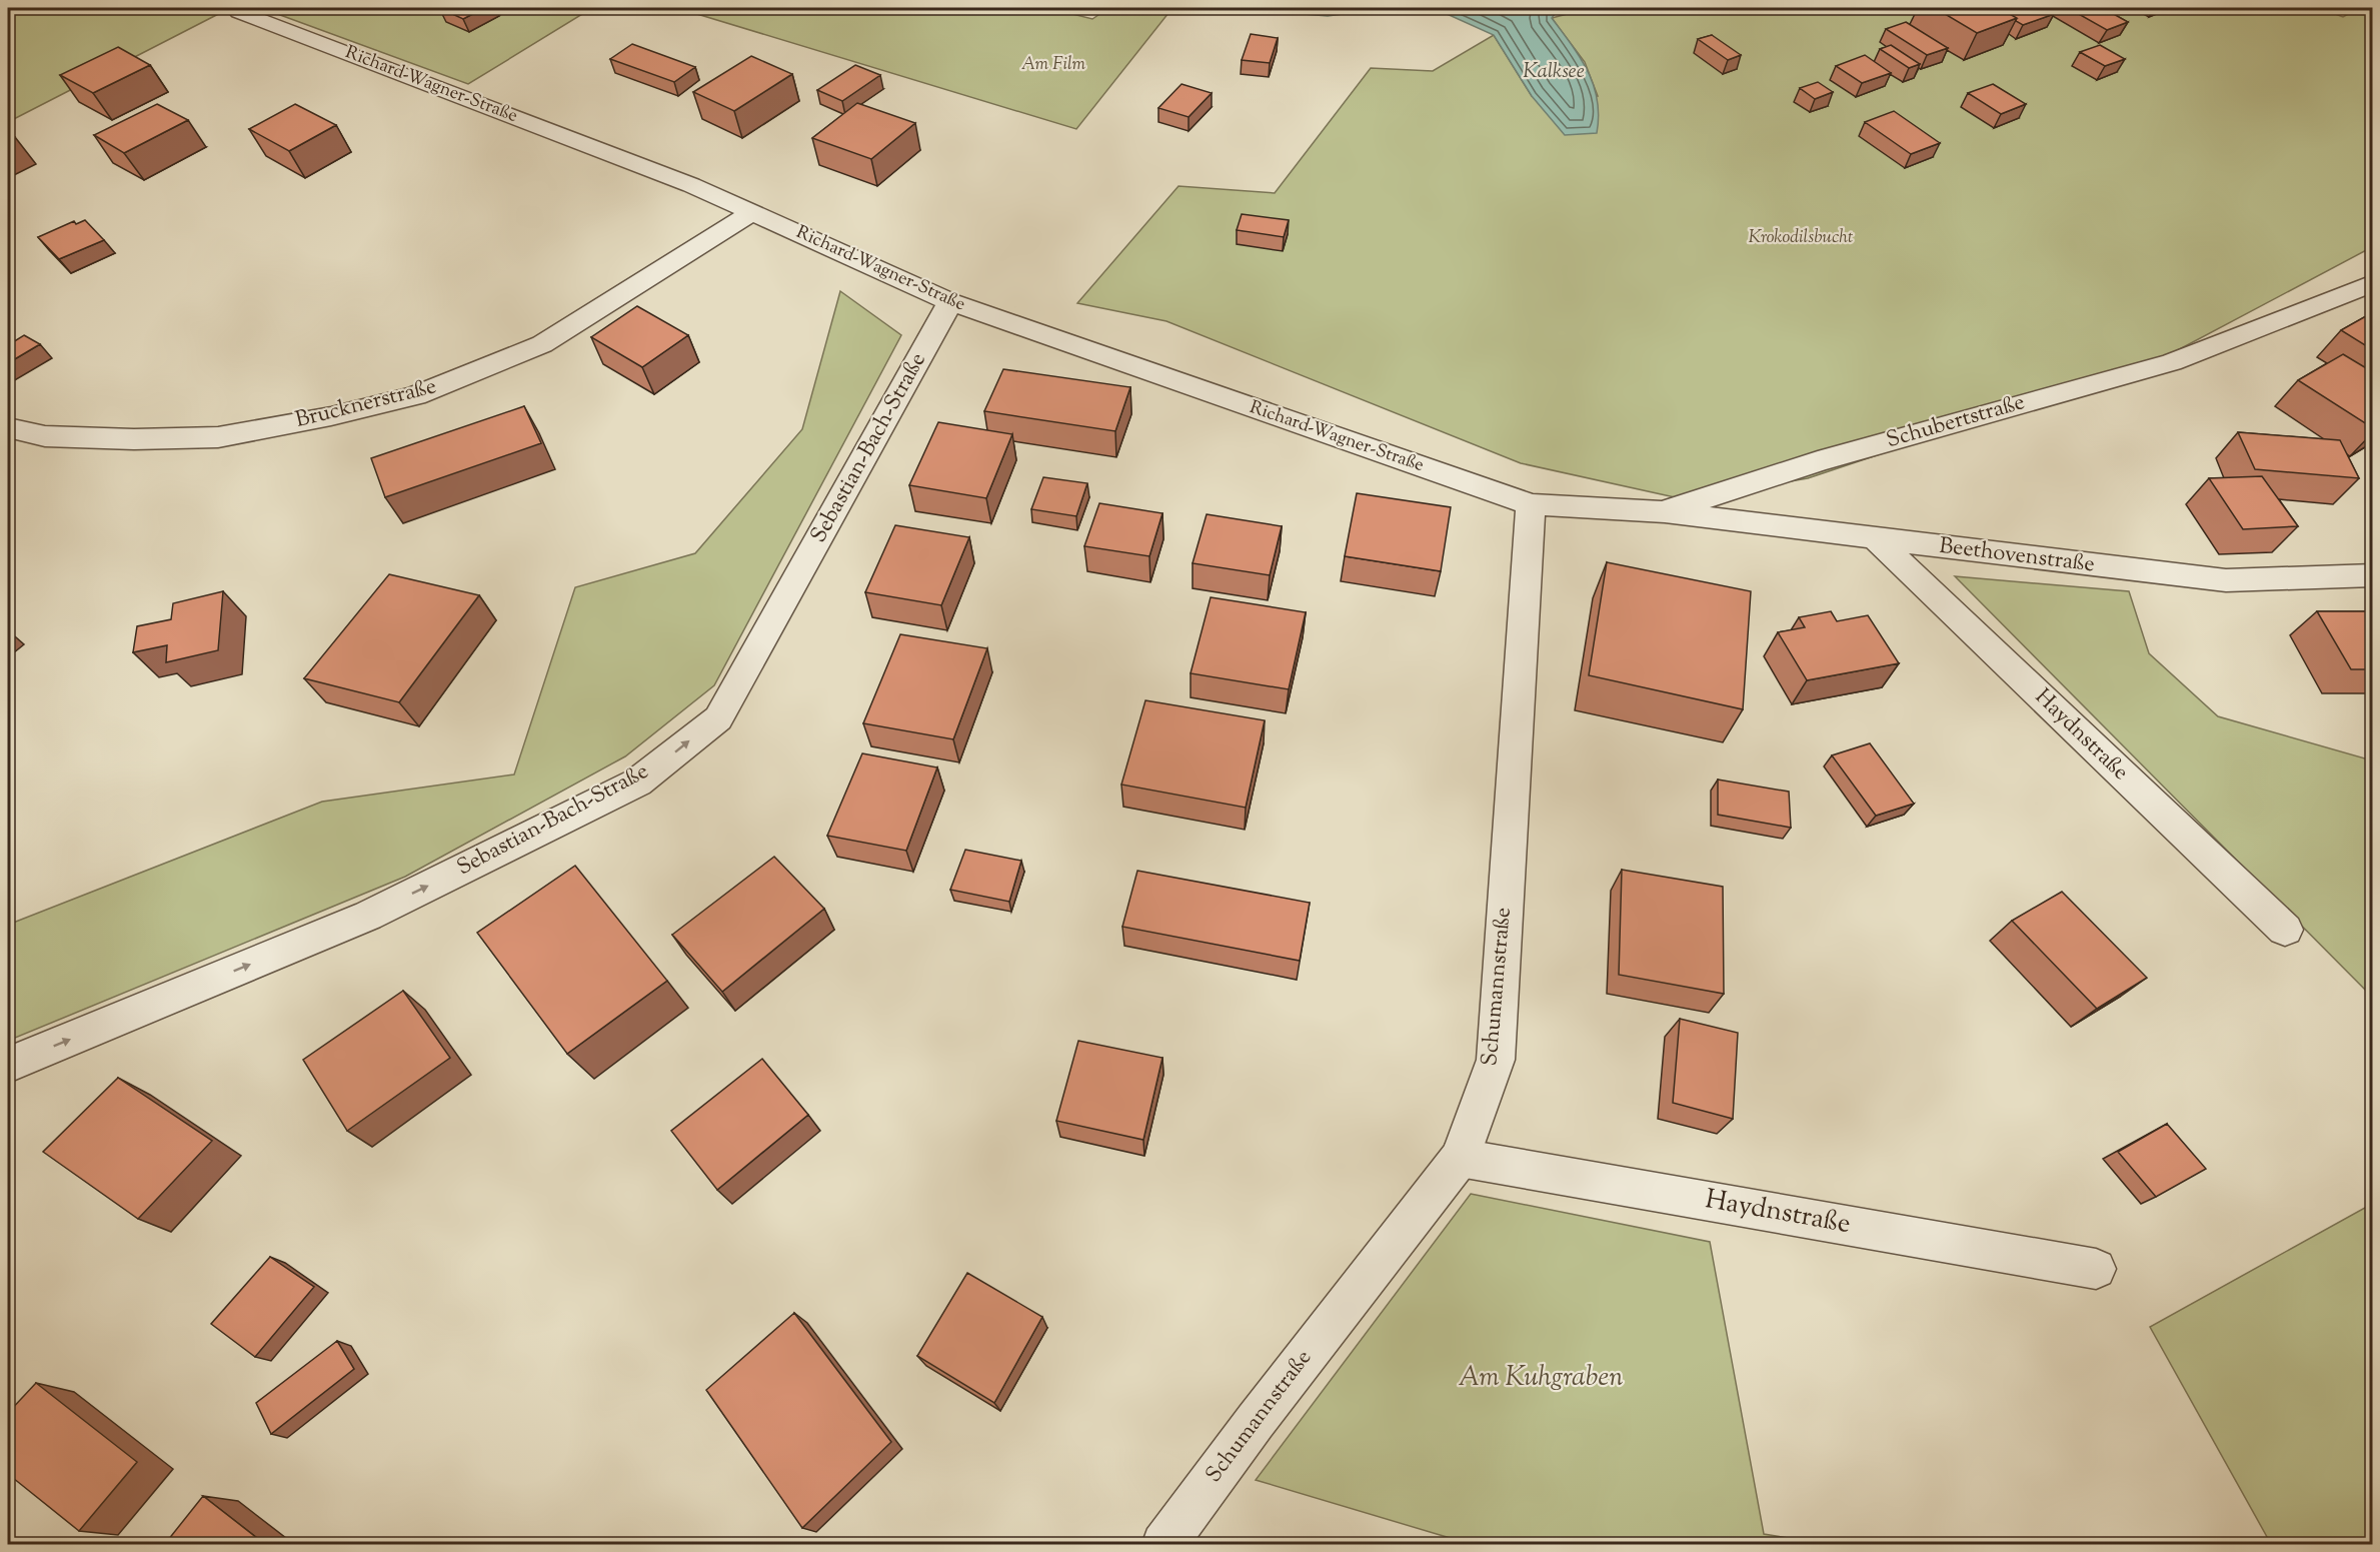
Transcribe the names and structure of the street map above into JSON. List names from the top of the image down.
{
  "streets": {
    "street": [
      "Richard-Wagner-Straße",
      "Brucknerstraße",
      "Schubertstraße",
      "Sebastian-Bach-Straße",
      "Beethovenstraße",
      "Haydnstraße",
      "Schumannstraße"
    ]
  },
  "crossings": [
    ["Richard-Wagner-Straße", "Brucknerstraße"],
    ["Richard-Wagner-Straße", "Schubertstraße"],
    ["Richard-Wagner-Straße", "Sebastian-Bach-Straße"],
    ["Richard-Wagner-Straße", "Schumannstraße"],
    ["Schubertstraße", "Beethovenstraße"],
    ["Schubertstraße", "Schumannstraße"],
    ["Beethovenstraße", "Haydnstraße"],
    ["Haydnstraße", "Schumannstraße"]
  ],
  "one_way": ["Sebastian-Bach-Straße"],
  "water": ["Kalksee"],
  "parks": ["Am Film", "Krokodilsbucht", "Am Kuhgraben"]
}
